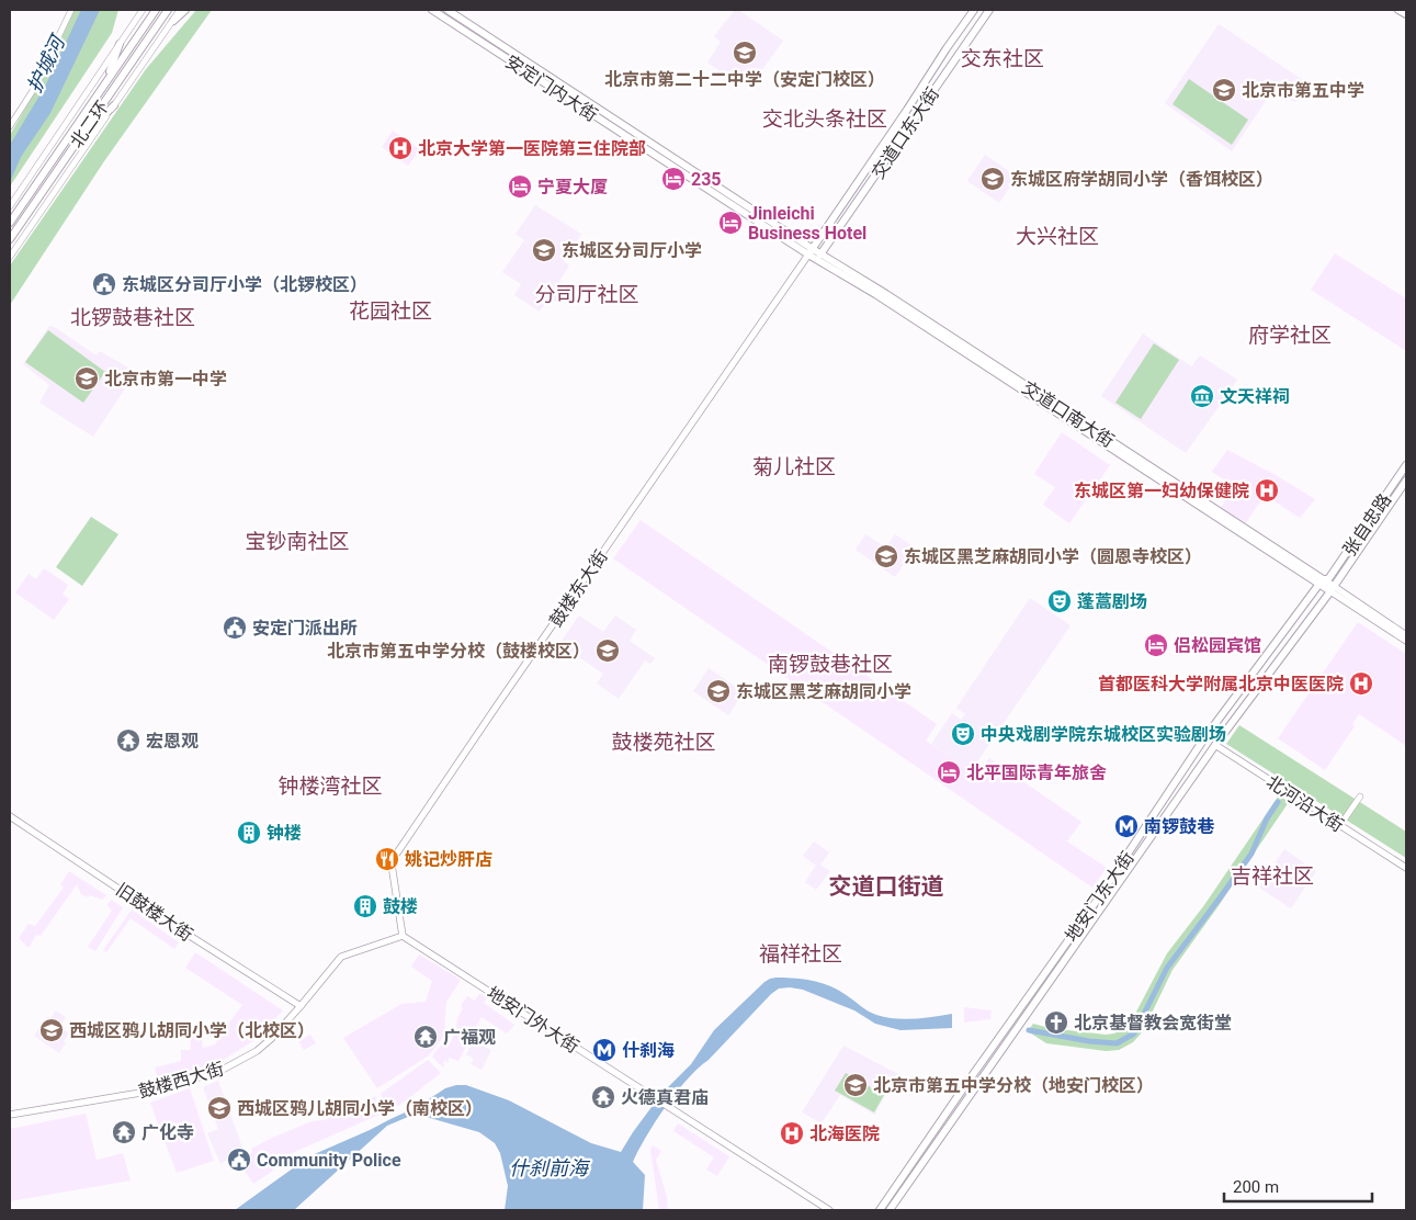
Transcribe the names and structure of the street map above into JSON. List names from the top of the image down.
{
  "streets": {
    "main road": [
      "安定门内大街",
      "北二环",
      "交道口东大街",
      "交道口南大街",
      "张自忠路",
      "鼓楼东大街",
      "北河沿大街",
      "地安门东大街",
      "旧鼓楼大街",
      "地安门外大街",
      "鼓楼西大街"
    ]
  },
  "crossings": [
    ["安定门内大街", "交道口东大街"],
    ["安定门内大街", "交道口南大街"],
    ["安定门内大街", "鼓楼东大街"],
    ["交道口东大街", "交道口南大街"],
    ["交道口东大街", "鼓楼东大街"],
    ["交道口南大街", "张自忠路"],
    ["交道口南大街", "鼓楼东大街"],
    ["交道口南大街", "地安门东大街"],
    ["张自忠路", "地安门东大街"],
    ["鼓楼东大街", "地安门外大街"],
    ["鼓楼东大街", "鼓楼西大街"],
    ["北河沿大街", "地安门东大街"],
    ["旧鼓楼大街", "鼓楼西大街"],
    ["地安门外大街", "鼓楼西大街"]
  ],
  "districts": [
    "交东社区",
    "交北头条社区",
    "大兴社区",
    "分司厅社区",
    "花园社区",
    "北锣鼓巷社区",
    "府学社区",
    "菊儿社区",
    "宝钞南社区",
    "南锣鼓巷社区",
    "鼓楼苑社区",
    "钟楼湾社区",
    "吉祥社区",
    "交道口街道",
    "福祥社区"
  ],
  "water": ["护城河", "什刹前海"],
  "places": {
    "school or university": [
      "北京市第二十二中学（安定门校区）",
      "北京市第五中学",
      "东城区府学胡同小学（香饵校区）",
      "东城区分司厅小学",
      "北京市第一中学",
      "东城区黑芝麻胡同小学（圆恩寺校区）",
      "北京市第五中学分校（鼓楼校区）",
      "东城区黑芝麻胡同小学",
      "西城区鸦儿胡同小学（北校区）",
      "北京市第五中学分校（地安门校区）",
      "西城区鸦儿胡同小学（南校区）"
    ],
    "hospital": [
      "北京大学第一医院第三住院部",
      "东城区第一妇幼保健院",
      "首都医科大学附属北京中医医院",
      "北海医院"
    ],
    "hotel": [
      "235",
      "宁夏大厦",
      "Jinleichi Business Hotel",
      "侣松园宾馆",
      "北平国际青年旅舍"
    ],
    "public building": ["东城区分司厅小学（北锣校区）", "安定门派出所", "Community Police"],
    "museum": ["文天祥祠"],
    "theatre": ["蓬蒿剧场", "中央戏剧学院东城校区实验剧场"],
    "temple": [
      "宏恩观",
      "广福观",
      "火德真君庙",
      "广化寺"
    ],
    "metro station": ["南锣鼓巷", "什刹海"],
    "building": ["钟楼", "鼓楼"],
    "restaurant": ["姚记炒肝店"],
    "church": ["北京基督教会宽街堂"]
  },
  "scale_bar": "200 m"
}
